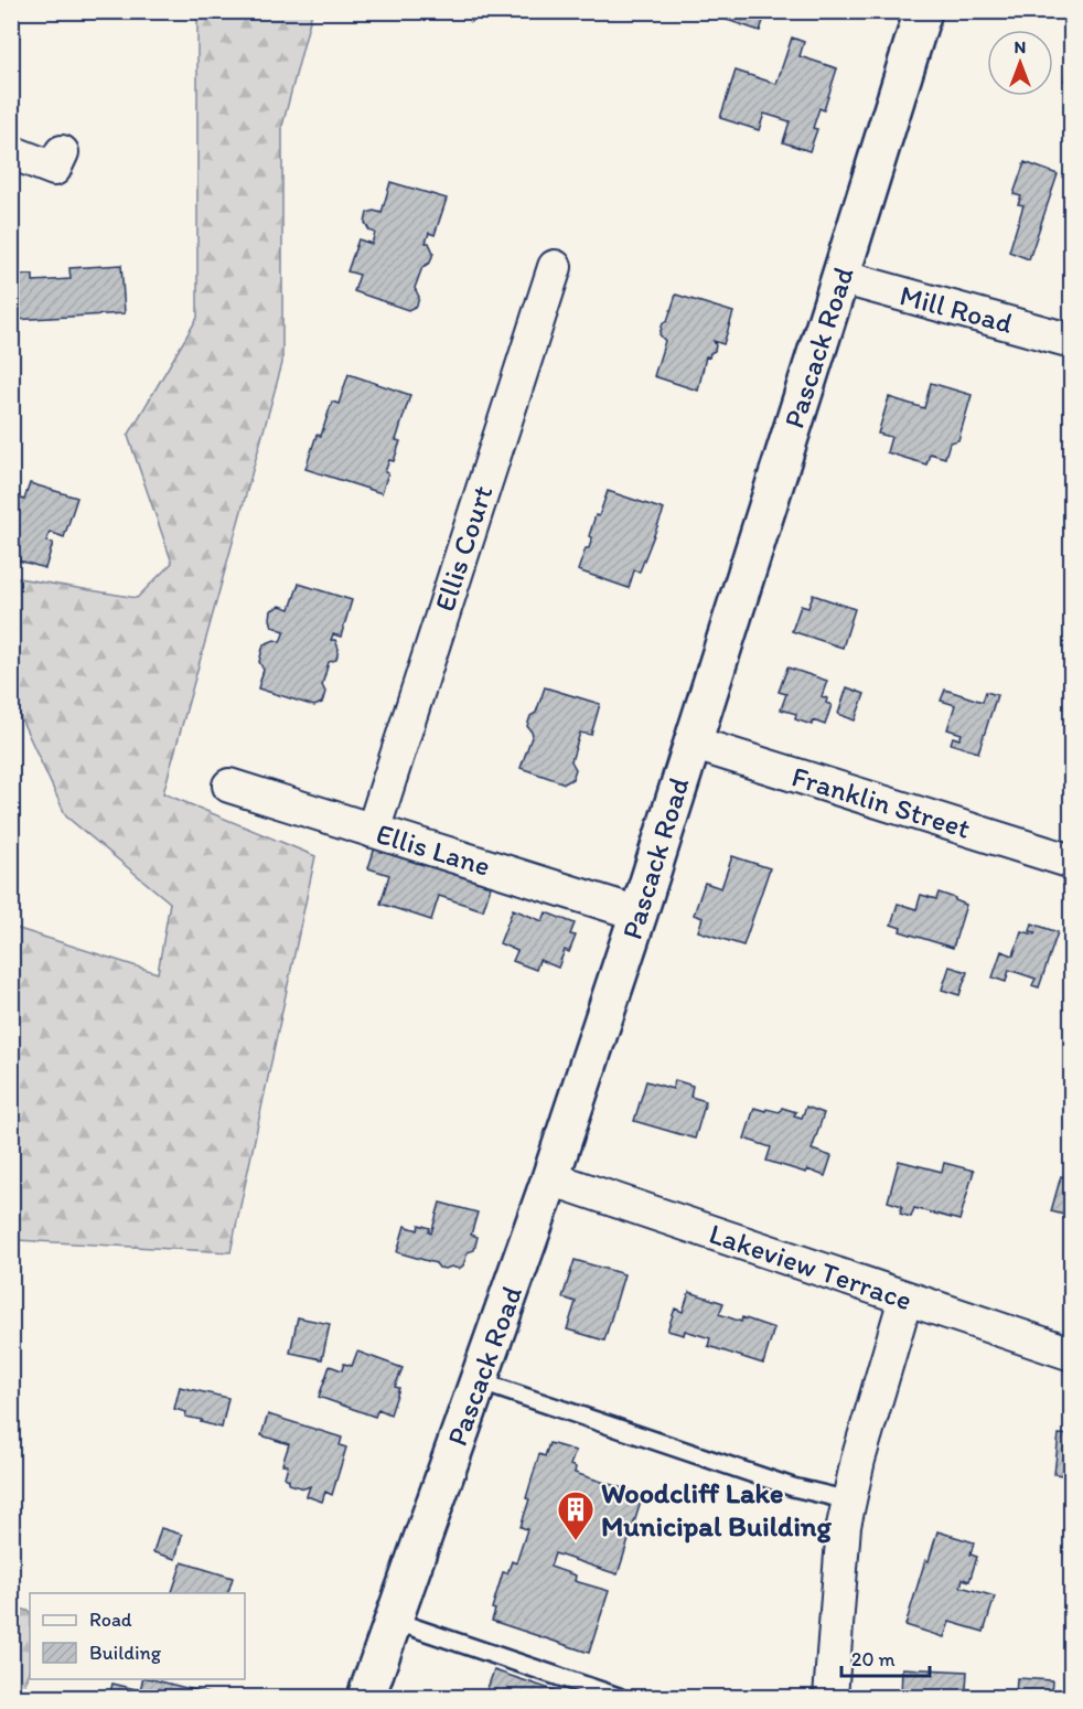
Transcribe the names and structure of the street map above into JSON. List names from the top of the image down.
{
  "streets": {
    "street": [
      "Mill Road",
      "Pascack Road",
      "Ellis Court",
      "Franklin Street",
      "Ellis Lane",
      "Lakeview Terrace"
    ]
  },
  "crossings": [
    ["Mill Road", "Pascack Road"],
    ["Pascack Road", "Franklin Street"],
    ["Pascack Road", "Ellis Lane"],
    ["Pascack Road", "Lakeview Terrace"],
    ["Ellis Court", "Ellis Lane"]
  ],
  "places": {
    "building": ["Woodcliff Lake Municipal Building"]
  },
  "legend": ["Road", "Building"],
  "scale_bar": "20 m",
  "north": "top"
}
